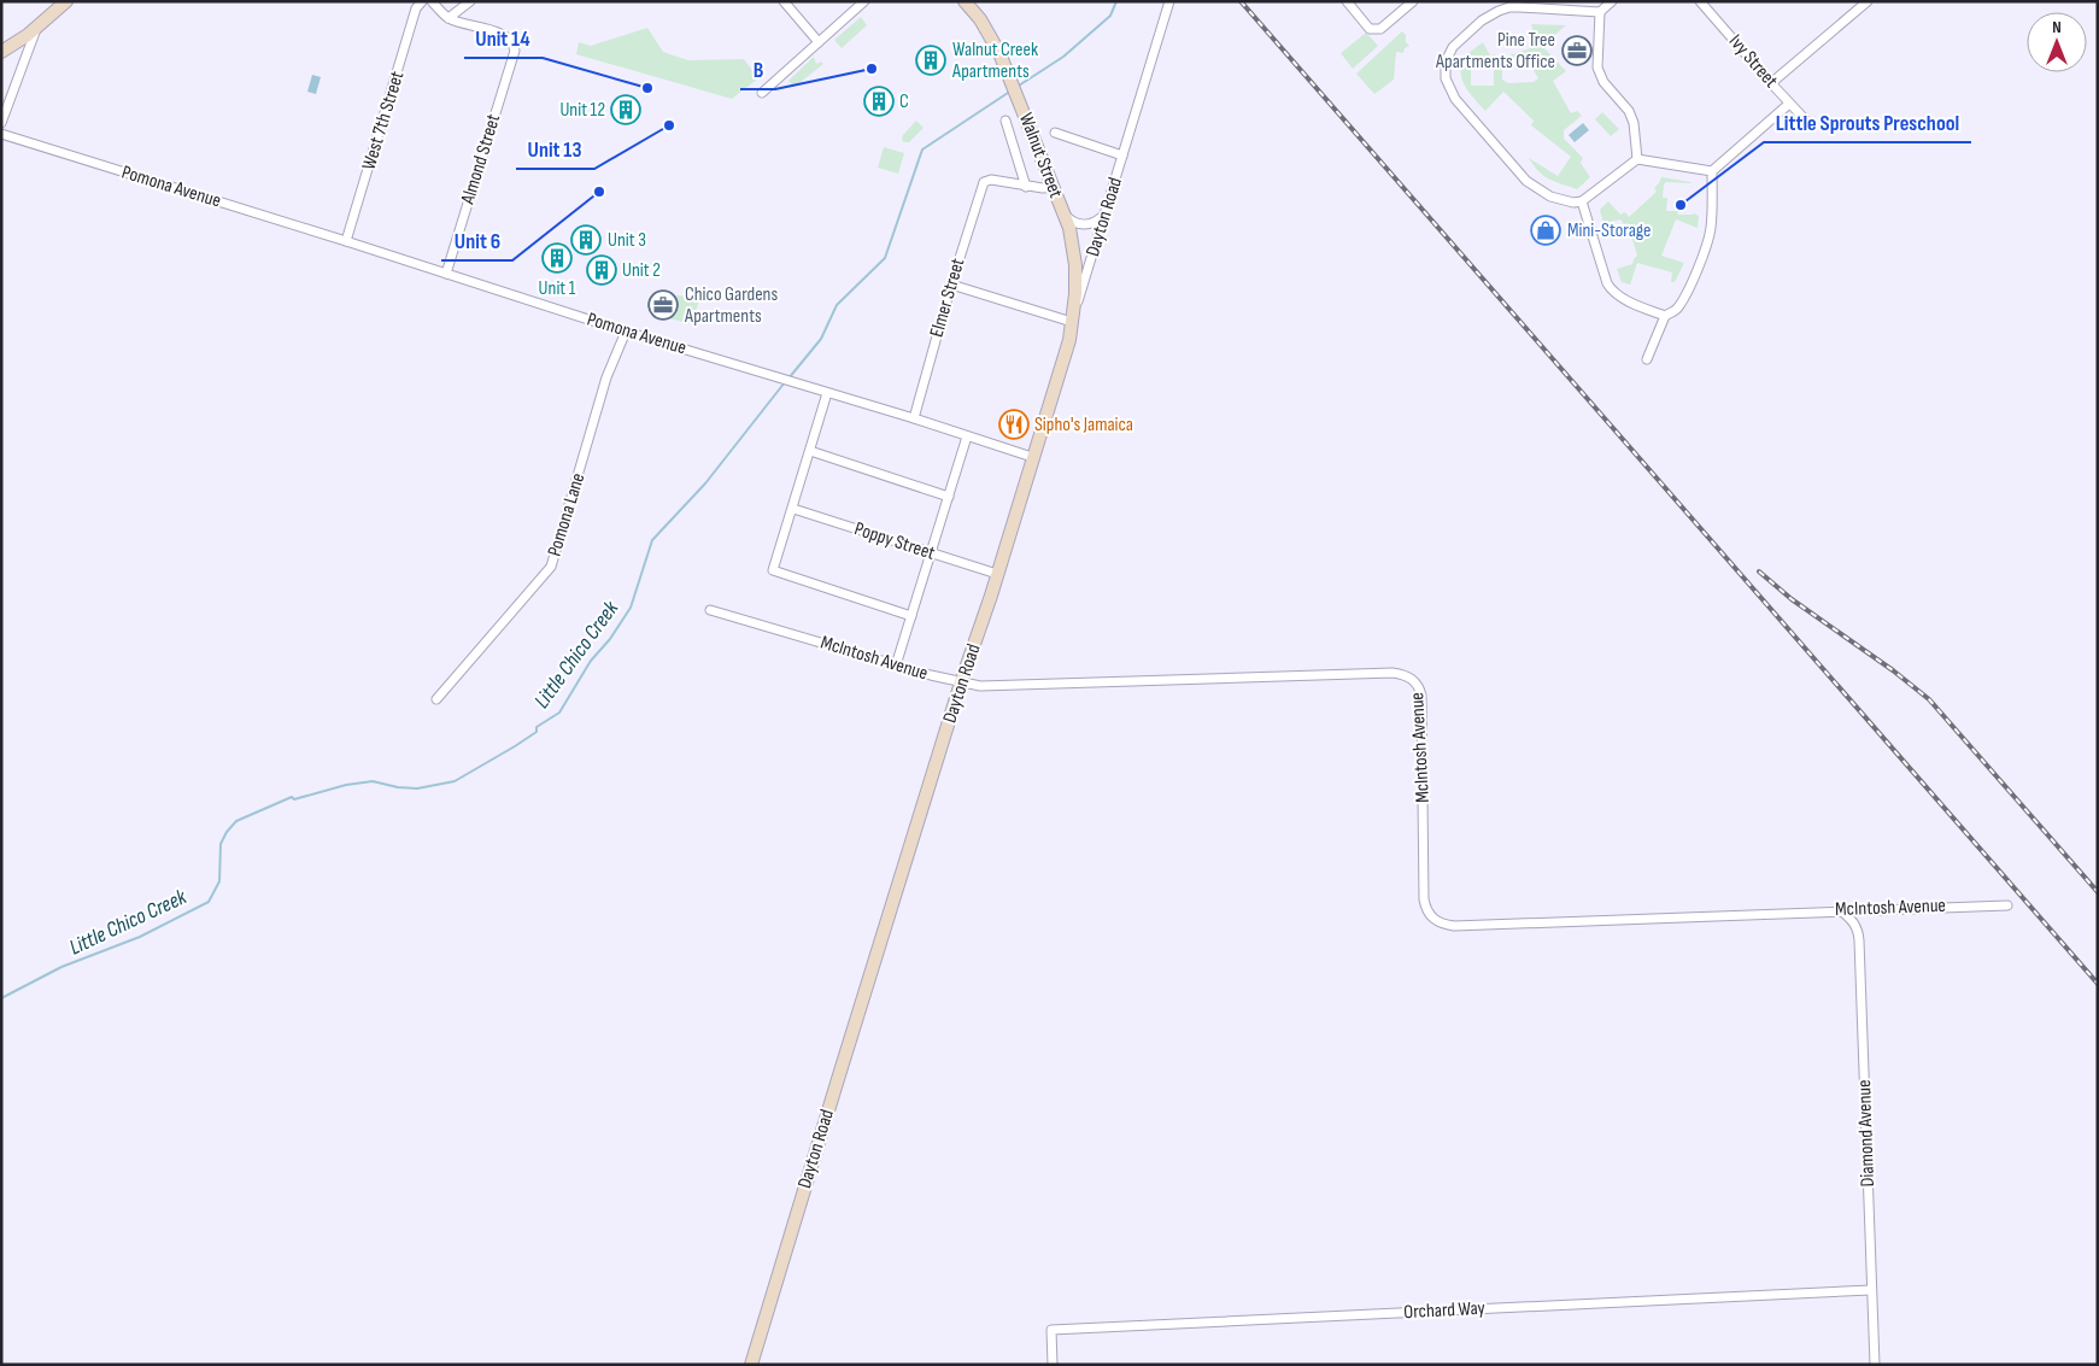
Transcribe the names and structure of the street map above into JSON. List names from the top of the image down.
{
  "streets": {
    "street": [
      "Ivy Street",
      "West 7th Street",
      "Walnut Street",
      "Almond Street",
      "Pomona Avenue",
      "Dayton Road",
      "Elmer Street",
      "Pomona Lane",
      "Poppy Street",
      "McIntosh Avenue",
      "Diamond Avenue",
      "Orchard Way"
    ]
  },
  "crossings": [
    ["West 7th Street", "Pomona Avenue"],
    ["Walnut Street", "Dayton Road"],
    ["Almond Street", "Pomona Avenue"],
    ["Pomona Avenue", "Dayton Road"],
    ["Pomona Avenue", "Elmer Street"],
    ["Pomona Avenue", "Pomona Lane"],
    ["Dayton Road", "Poppy Street"],
    ["Dayton Road", "McIntosh Avenue"],
    ["McIntosh Avenue", "Diamond Avenue"],
    ["Diamond Avenue", "Orchard Way"]
  ],
  "water": ["Little Chico Creek"],
  "places": {
    "office": ["Pine Tree Apartments Office", "Chico Gardens Apartments"],
    "building": [
      "Walnut Creek Apartments",
      "C",
      "Unit 12",
      "Unit 3",
      "Unit 1",
      "Unit 2"
    ],
    "other": [
      "B",
      "Unit 14",
      "Unit 13",
      "Unit 6",
      "Little Sprouts Preschool"
    ],
    "shop": ["Mini-Storage"],
    "restaurant": ["Sipho's Jamaica"]
  },
  "north": "top"
}
